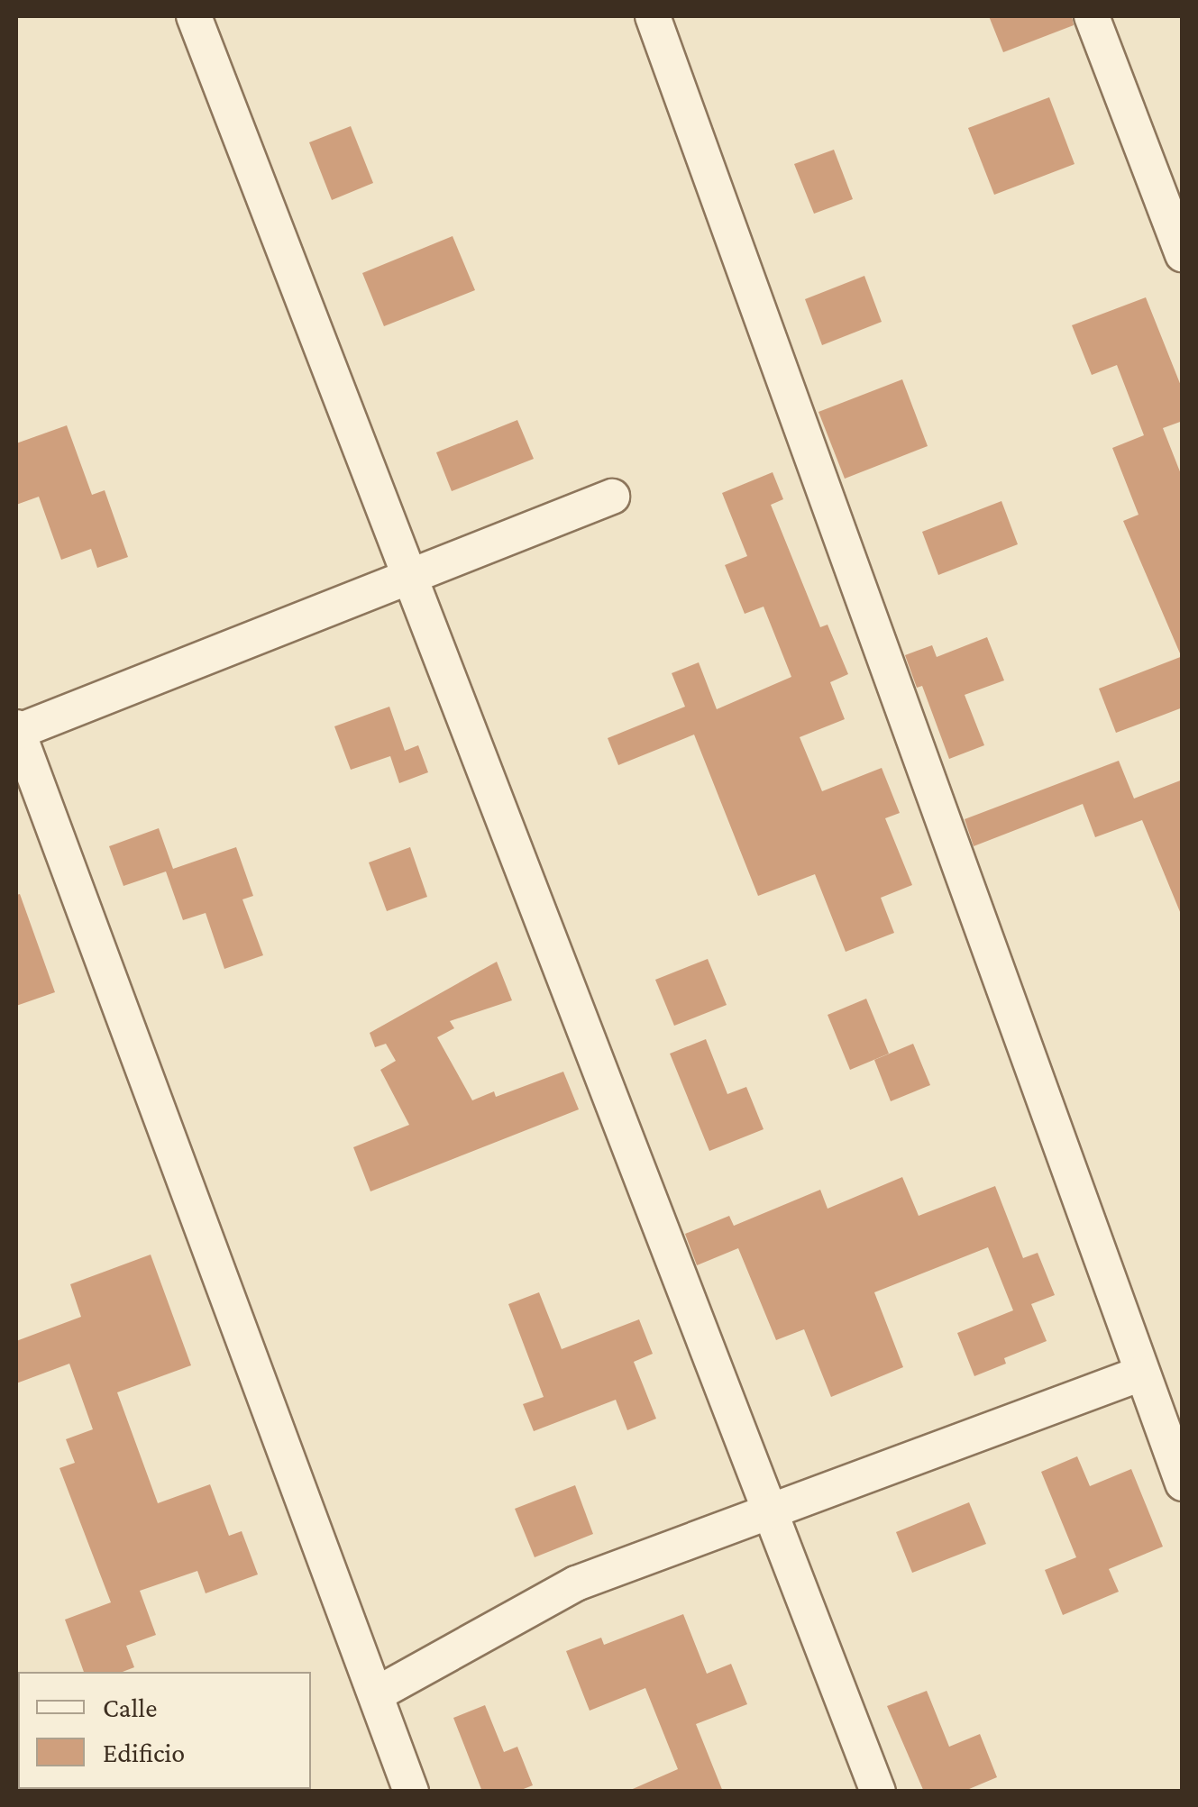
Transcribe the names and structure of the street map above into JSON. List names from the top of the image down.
{
  "legend": ["Calle", "Edificio"]
}
